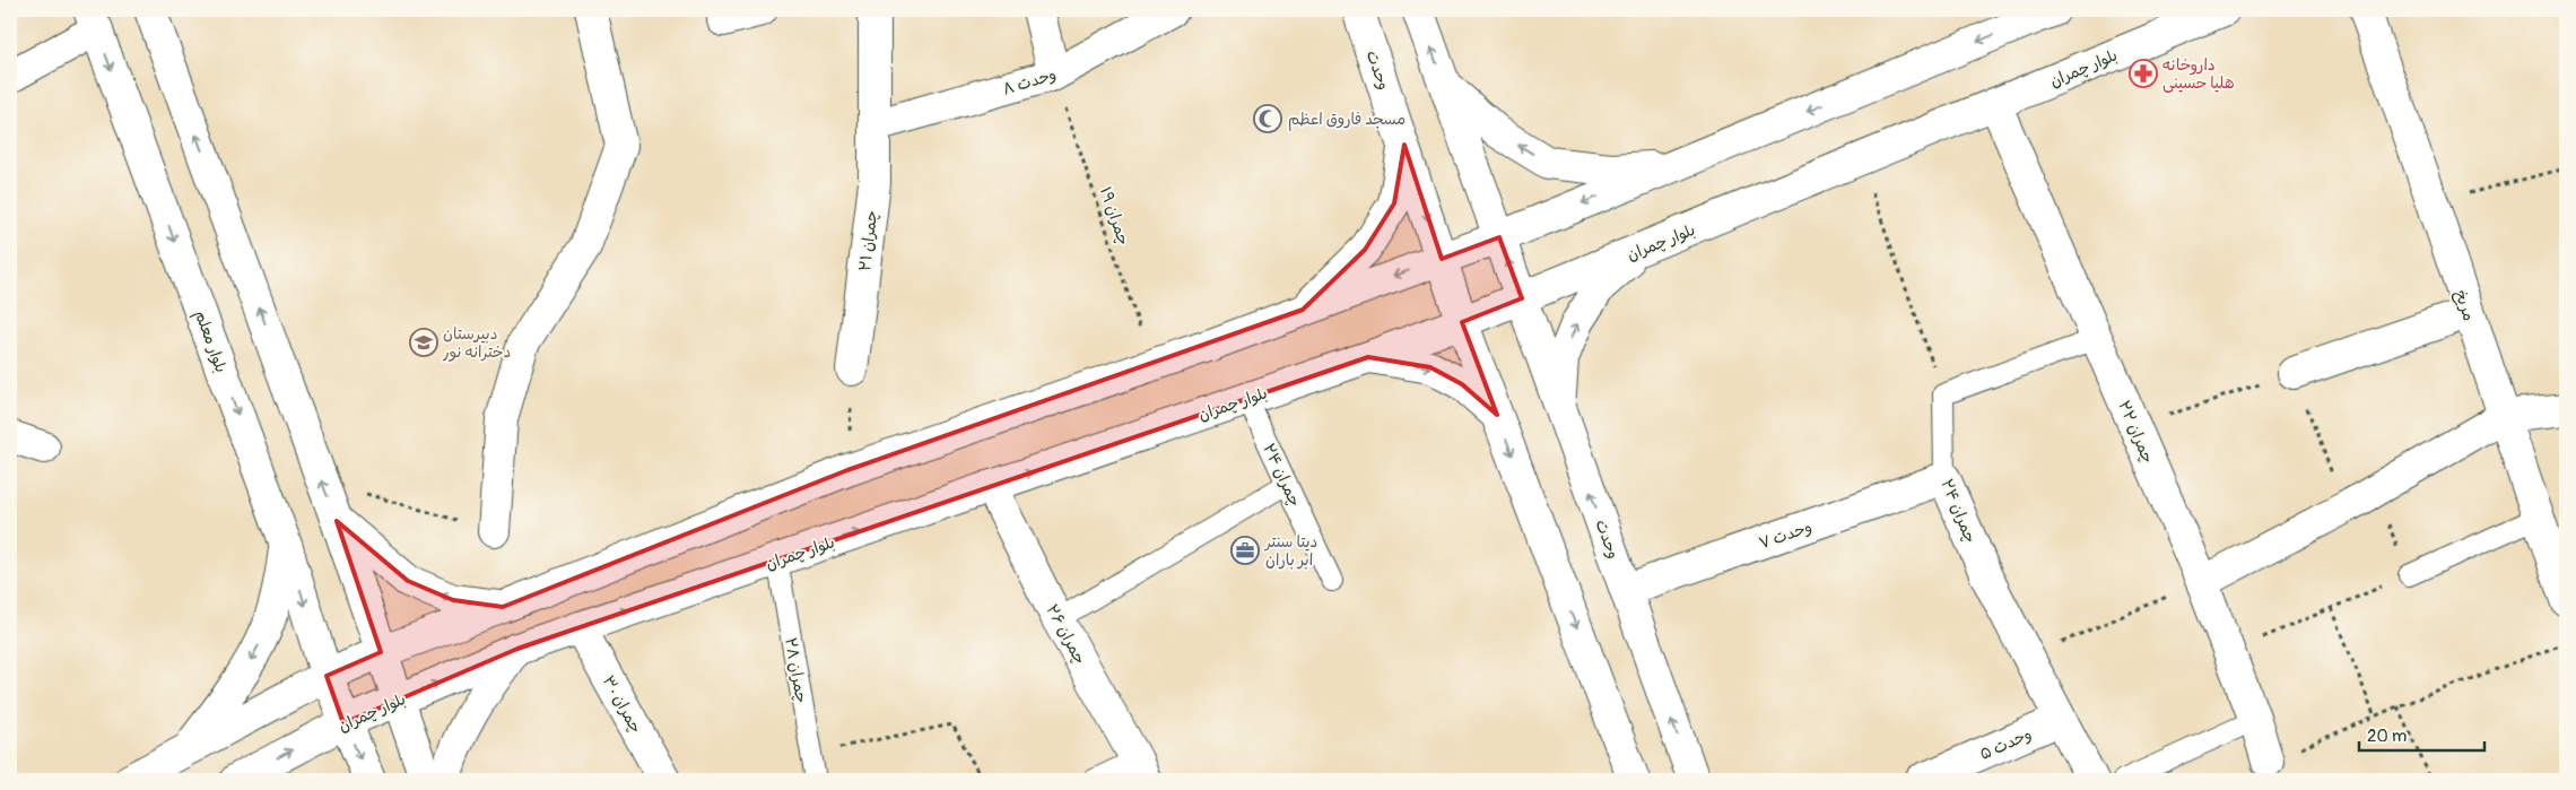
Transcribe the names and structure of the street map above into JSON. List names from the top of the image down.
{
  "streets": {
    "street": [
      "بلوار چمران",
      "وحدت",
      "وحدت ۸",
      "چمران ۲۱",
      "مریخ",
      "بلوار معلم",
      "چمران ۲۲",
      "چمران ۲۴",
      "وحدت ۷",
      "چمران ۲۶",
      "چمران ۳۰",
      "وحدت ۵"
    ],
    "lane": ["چمران ۲۸"],
    "path": ["چمران ۱۹"]
  },
  "crossings": [
    ["بلوار چمران", "وحدت"],
    ["بلوار چمران", "بلوار معلم"],
    ["بلوار چمران", "چمران ۲۲"],
    ["بلوار چمران", "چمران ۲۴"],
    ["بلوار چمران", "چمران ۲۶"],
    ["بلوار چمران", "چمران ۲۸"],
    ["بلوار چمران", "چمران ۳۰"],
    ["وحدت", "وحدت ۷"],
    ["وحدت ۸", "چمران ۱۹"],
    ["وحدت ۸", "چمران ۲۱"],
    ["چمران ۲۴", "وحدت ۷"],
    ["چمران ۲۴", "وحدت ۵"]
  ],
  "places": {
    "pharmacy": ["داروخانه هلیا حسینی"],
    "mosque": ["مسجد فاروق اعظم"],
    "school or university": ["دبیرستان دخترانه نور"],
    "office": ["دیتا سنتر ابر باران"]
  },
  "scale_bar": "20 m"
}
